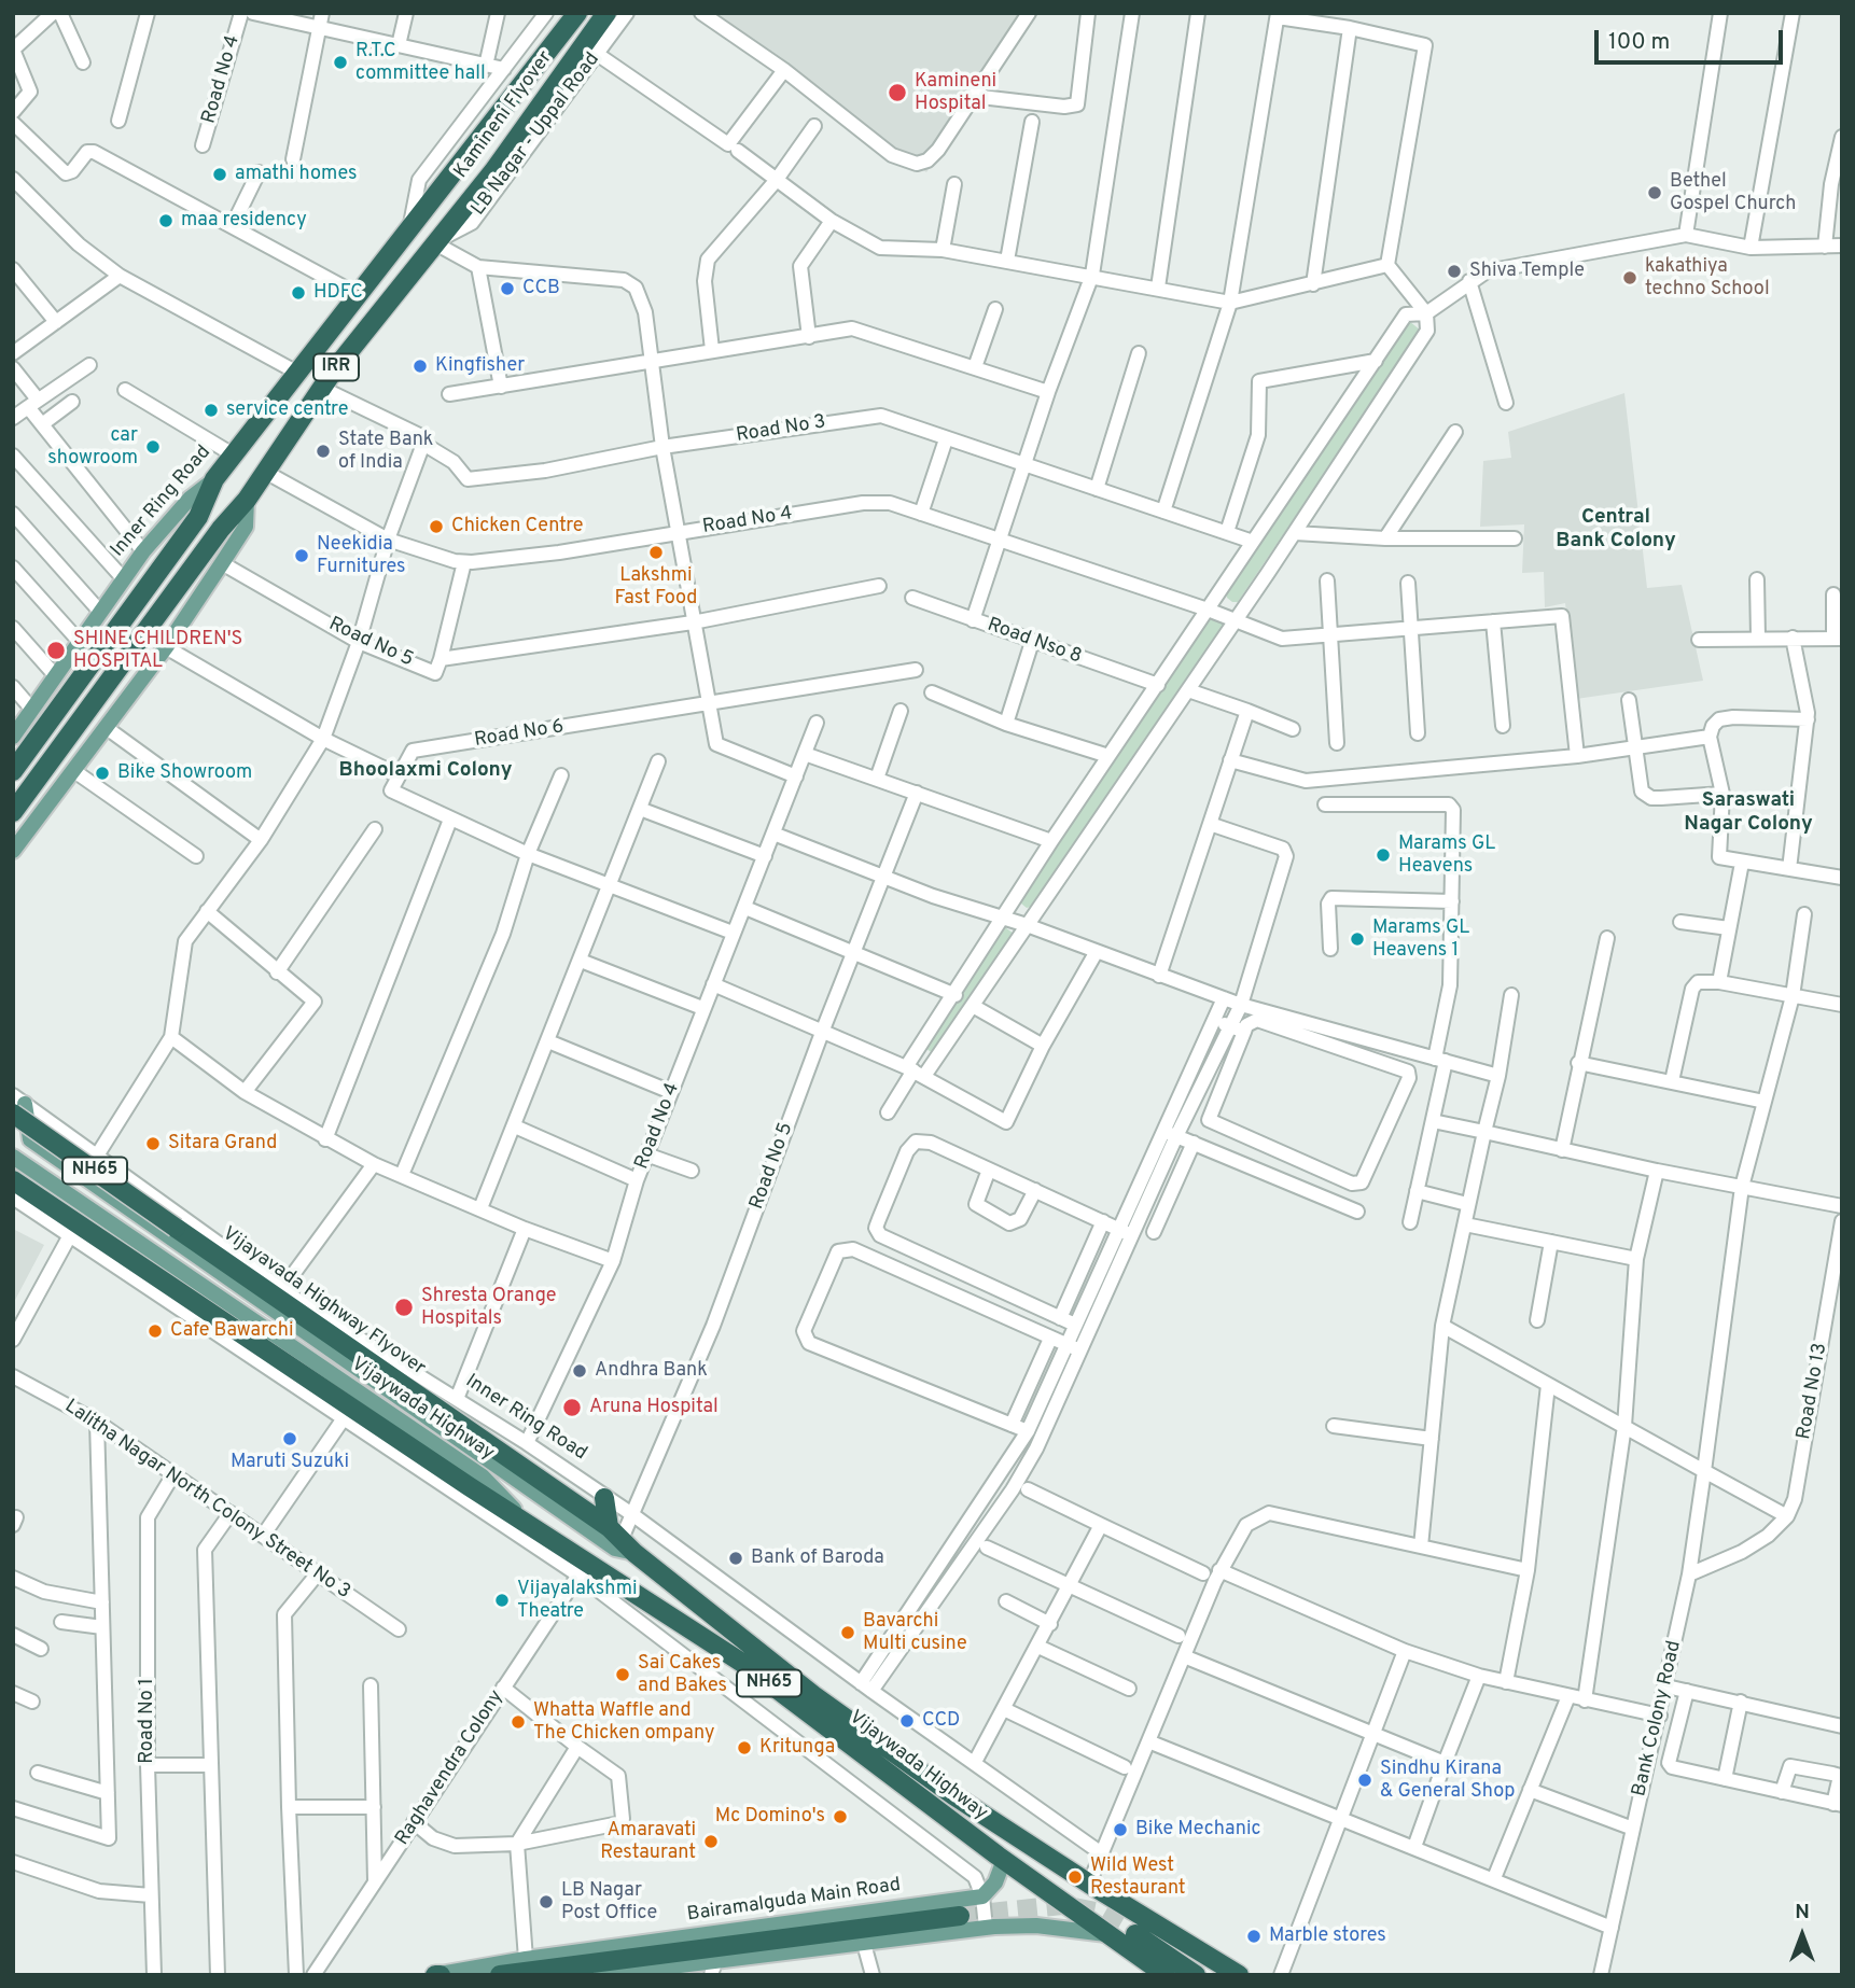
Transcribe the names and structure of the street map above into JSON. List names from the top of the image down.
{
  "streets": {
    "highway": [
      "Kamineni Flyover",
      "IRR",
      "Inner Ring Road",
      "NH65",
      "Vijayavada Highway Flyover",
      "Vijaywada Highway"
    ],
    "main road": ["Bairamalguda Main Road"],
    "street": [
      "Road No 4",
      "LB Nagar - Uppal Road",
      "Road No 3",
      "Road Nso 8",
      "Road No 5",
      "Road No 6",
      "Road No 13",
      "Lalitha Nagar North Colony Street No 3",
      "Bank Colony Road",
      "Road No 1",
      "Raghavendra Colony"
    ]
  },
  "crossings": [
    ["Road No 4", "IRR"],
    ["Road No 4", "Inner Ring Road"],
    ["Kamineni Flyover", "LB Nagar - Uppal Road"],
    ["Kamineni Flyover", "IRR"],
    ["Kamineni Flyover", "Inner Ring Road"],
    ["LB Nagar - Uppal Road", "IRR"],
    ["IRR", "Road No 3"],
    ["IRR", "Inner Ring Road"],
    ["IRR", "Road No 5"],
    ["Inner Ring Road", "Road No 5"],
    ["Inner Ring Road", "Vijayavada Highway Flyover"],
    ["Inner Ring Road", "Vijaywada Highway"],
    ["Road No 5", "Vijayavada Highway Flyover"],
    ["Road No 5", "Vijaywada Highway"],
    ["NH65", "Vijaywada Highway"],
    ["Vijayavada Highway Flyover", "Vijaywada Highway"],
    ["Vijaywada Highway", "Raghavendra Colony"],
    ["Lalitha Nagar North Colony Street No 3", "Road No 1"]
  ],
  "districts": ["Central Bank Colony", "Bhoolaxmi Colony", "Saraswati Nagar Colony"],
  "places": [
    "R.T.C committee hall",
    "Kamineni Hospital",
    "amathi homes",
    "Bethel Gospel Church",
    "maa residency",
    "Shiva Temple",
    "kakathiya techno School",
    "CCB",
    "HDFC",
    "Kingfisher",
    "service centre",
    "car showroom",
    "State Bank of India",
    "Chicken Centre",
    "Lakshmi Fast Food",
    "Neekidia Furnitures",
    "SHINE CHILDREN'S HOSPITAL",
    "Bike Showroom",
    "Marams GL Heavens",
    "Marams GL Heavens 1",
    "Sitara Grand",
    "Shresta Orange Hospitals",
    "Cafe Bawarchi",
    "Andhra Bank",
    "Aruna Hospital",
    "Maruti Suzuki",
    "Bank of Baroda",
    "Vijayalakshmi Theatre",
    "Bavarchi Multi cusine",
    "Sai Cakes and Bakes",
    "CCD",
    "Whatta Waffle and The Chicken ompany",
    "Kritunga",
    "Sindhu Kirana & General Shop",
    "Mc Domino's",
    "Bike Mechanic",
    "Amaravati Restaurant",
    "Wild West Restaurant",
    "LB Nagar Post Office",
    "Marble stores"
  ],
  "scale_bar": "100 m",
  "north": "top"
}
